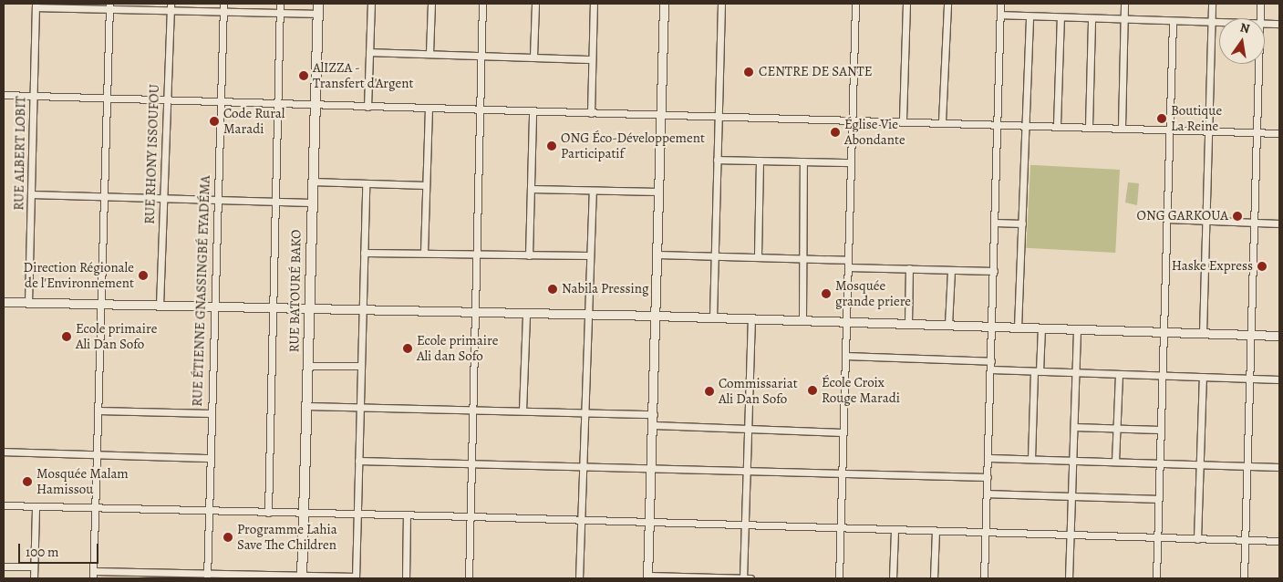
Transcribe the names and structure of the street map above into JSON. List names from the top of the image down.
{
  "streets": {
    "main road": ["RUE BATOURÉ BAKO"],
    "street": ["RUE ALBERT LOBIT", "RUE RHONY ISSOUFOU", "RUE ÉTIENNE GNASSINGBÉ EYADÉMA"]
  },
  "places": [
    "CENTRE DE SANTE",
    "AlIZZA - Transfert d'Argent",
    "Boutique La Reine",
    "Code Rural Maradi",
    "Église Vie Abondante",
    "ONG Éco-Développement Participatif",
    "ONG GARKOUA",
    "Haske Express",
    "Direction Régionale de l'Environnement",
    "Nabila Pressing",
    "Mosquée grande priere",
    "Ecole primaire Ali Dan Sofo",
    "Ecole primaire Ali dan Sofo",
    "École Croix Rouge Maradi",
    "Commissariat Ali Dan Sofo",
    "Mosquée Malam Hamissou",
    "Programme Lahia Save The Children"
  ],
  "scale_bar": "100 m",
  "north": "top"
}
